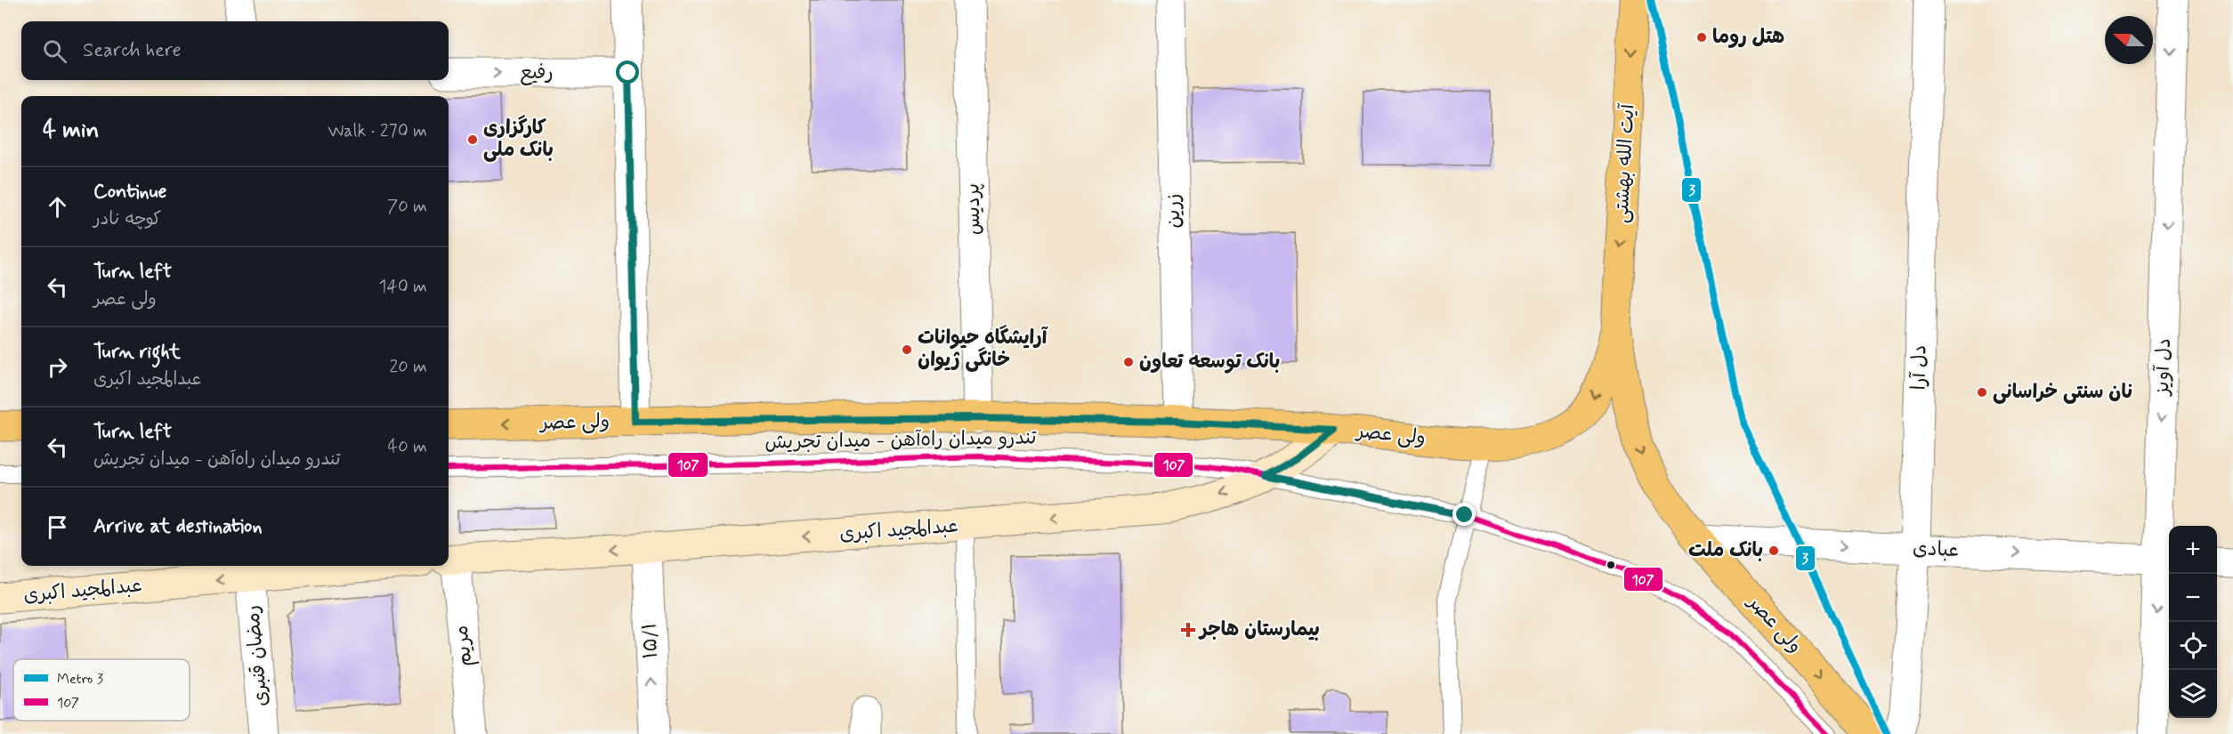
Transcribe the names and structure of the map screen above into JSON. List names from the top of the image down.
{
  "streets": {
    "main road": ["آیت الله بهشتی", "ولی عصر"],
    "street": [
      "رفیع",
      "پردیس",
      "زرین",
      "دل آویز",
      "دل آرا",
      "عبدالمجید اکبری",
      "عبادی",
      "۱۵/۱",
      "مریم",
      "رمضان قنبری"
    ],
    "lane": ["تندرو میدان راه‌آهن - میدان تجریش"]
  },
  "crossings": [
    ["آیت الله بهشتی", "ولی عصر"],
    ["پردیس", "ولی عصر"],
    ["زرین", "ولی عصر"],
    ["دل آویز", "عبادی"],
    ["دل آرا", "عبادی"],
    ["ولی عصر", "عبدالمجید اکبری"],
    ["ولی عصر", "عبادی"],
    ["تندرو میدان راه‌آهن - میدان تجریش", "عبدالمجید اکبری"],
    ["عبدالمجید اکبری", "۱۵/۱"],
    ["عبدالمجید اکبری", "مریم"],
    ["عبدالمجید اکبری", "رمضان قنبری"]
  ],
  "one_way": [
    "رفیع",
    "آیت الله بهشتی",
    "دل آویز",
    "عبدالمجید اکبری",
    "عبادی",
    "۱۵/۱"
  ],
  "places": {
    "other": [
      "هتل روما",
      "کارگزاری بانک ملی",
      "آرایشگاه حیوانات خانگی ژیوان",
      "بانک توسعه تعاون",
      "نان سنتی خراسانی",
      "بانک ملت"
    ],
    "health": ["بیمارستان هاجر"]
  },
  "lines": ["metro line 3", "transit line 107"],
  "legend": ["Metro 3", "107"],
  "north": "left",
  "page": {
    "search": "Search here",
    "heading": ["4 min", "Walk · 270 m"],
    "list": [
      ["Continue", "کوچه نادر", "70 m"],
      ["Turn left", "ولی عصر", "140 m"],
      ["Turn right", "عبدالمجید اکبری", "20 m"],
      ["Turn left", "تندرو میدان راه‌آهن - میدان تجریش", "40 m"],
      "Arrive at destination"
    ],
    "map_buttons": ["+", "−"]
  }
}
